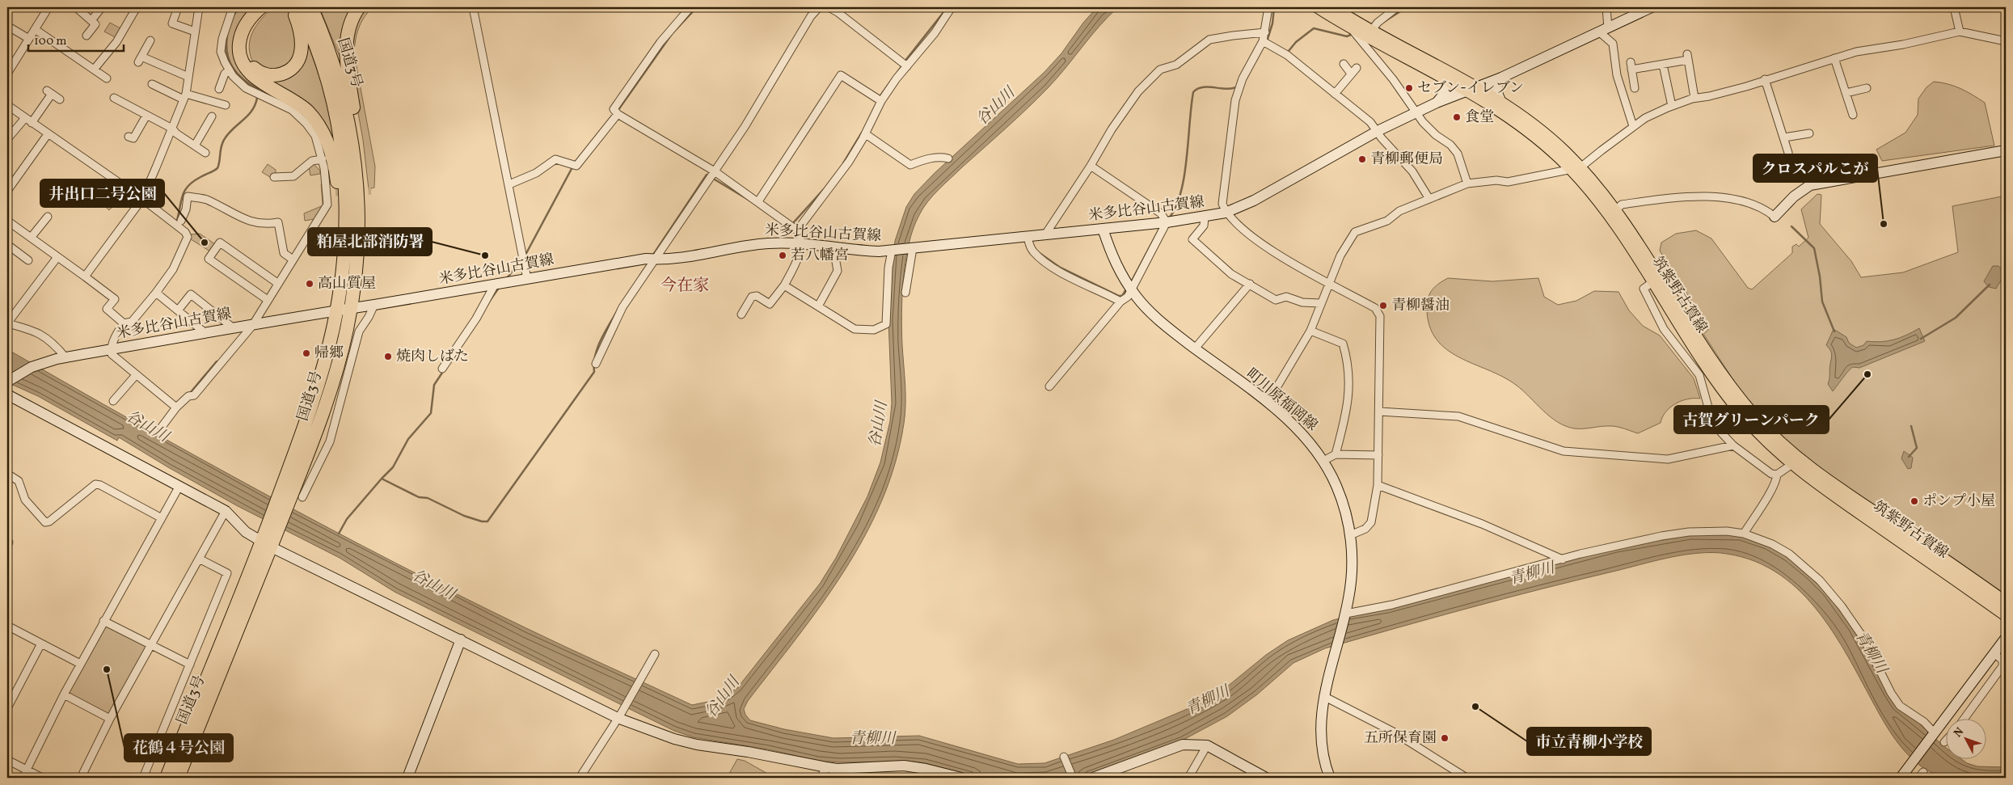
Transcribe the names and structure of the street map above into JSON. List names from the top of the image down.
{
  "streets": {
    "highway": ["国道3号"],
    "main road": ["米多比谷山古賀線", "筑紫野古賀線", "町川原福岡線"]
  },
  "crossings": [
    ["国道3号", "米多比谷山古賀線"],
    ["米多比谷山古賀線", "筑紫野古賀線"],
    ["米多比谷山古賀線", "町川原福岡線"]
  ],
  "districts": ["今在家"],
  "water": ["谷山川", "青柳川"],
  "places": [
    "セブン-イレブン",
    "食堂",
    "青柳郵便局",
    "クロスパルこが",
    "井出口二号公園",
    "粕屋北部消防署",
    "若八幡宮",
    "高山質屋",
    "青柳醤油",
    "帰郷",
    "焼肉しばた",
    "古賀グリーンパーク",
    "ポンプ小屋",
    "花鶴４号公園",
    "市立青柳小学校",
    "五所保育園"
  ],
  "scale_bar": "100 m",
  "north": "top left"
}
